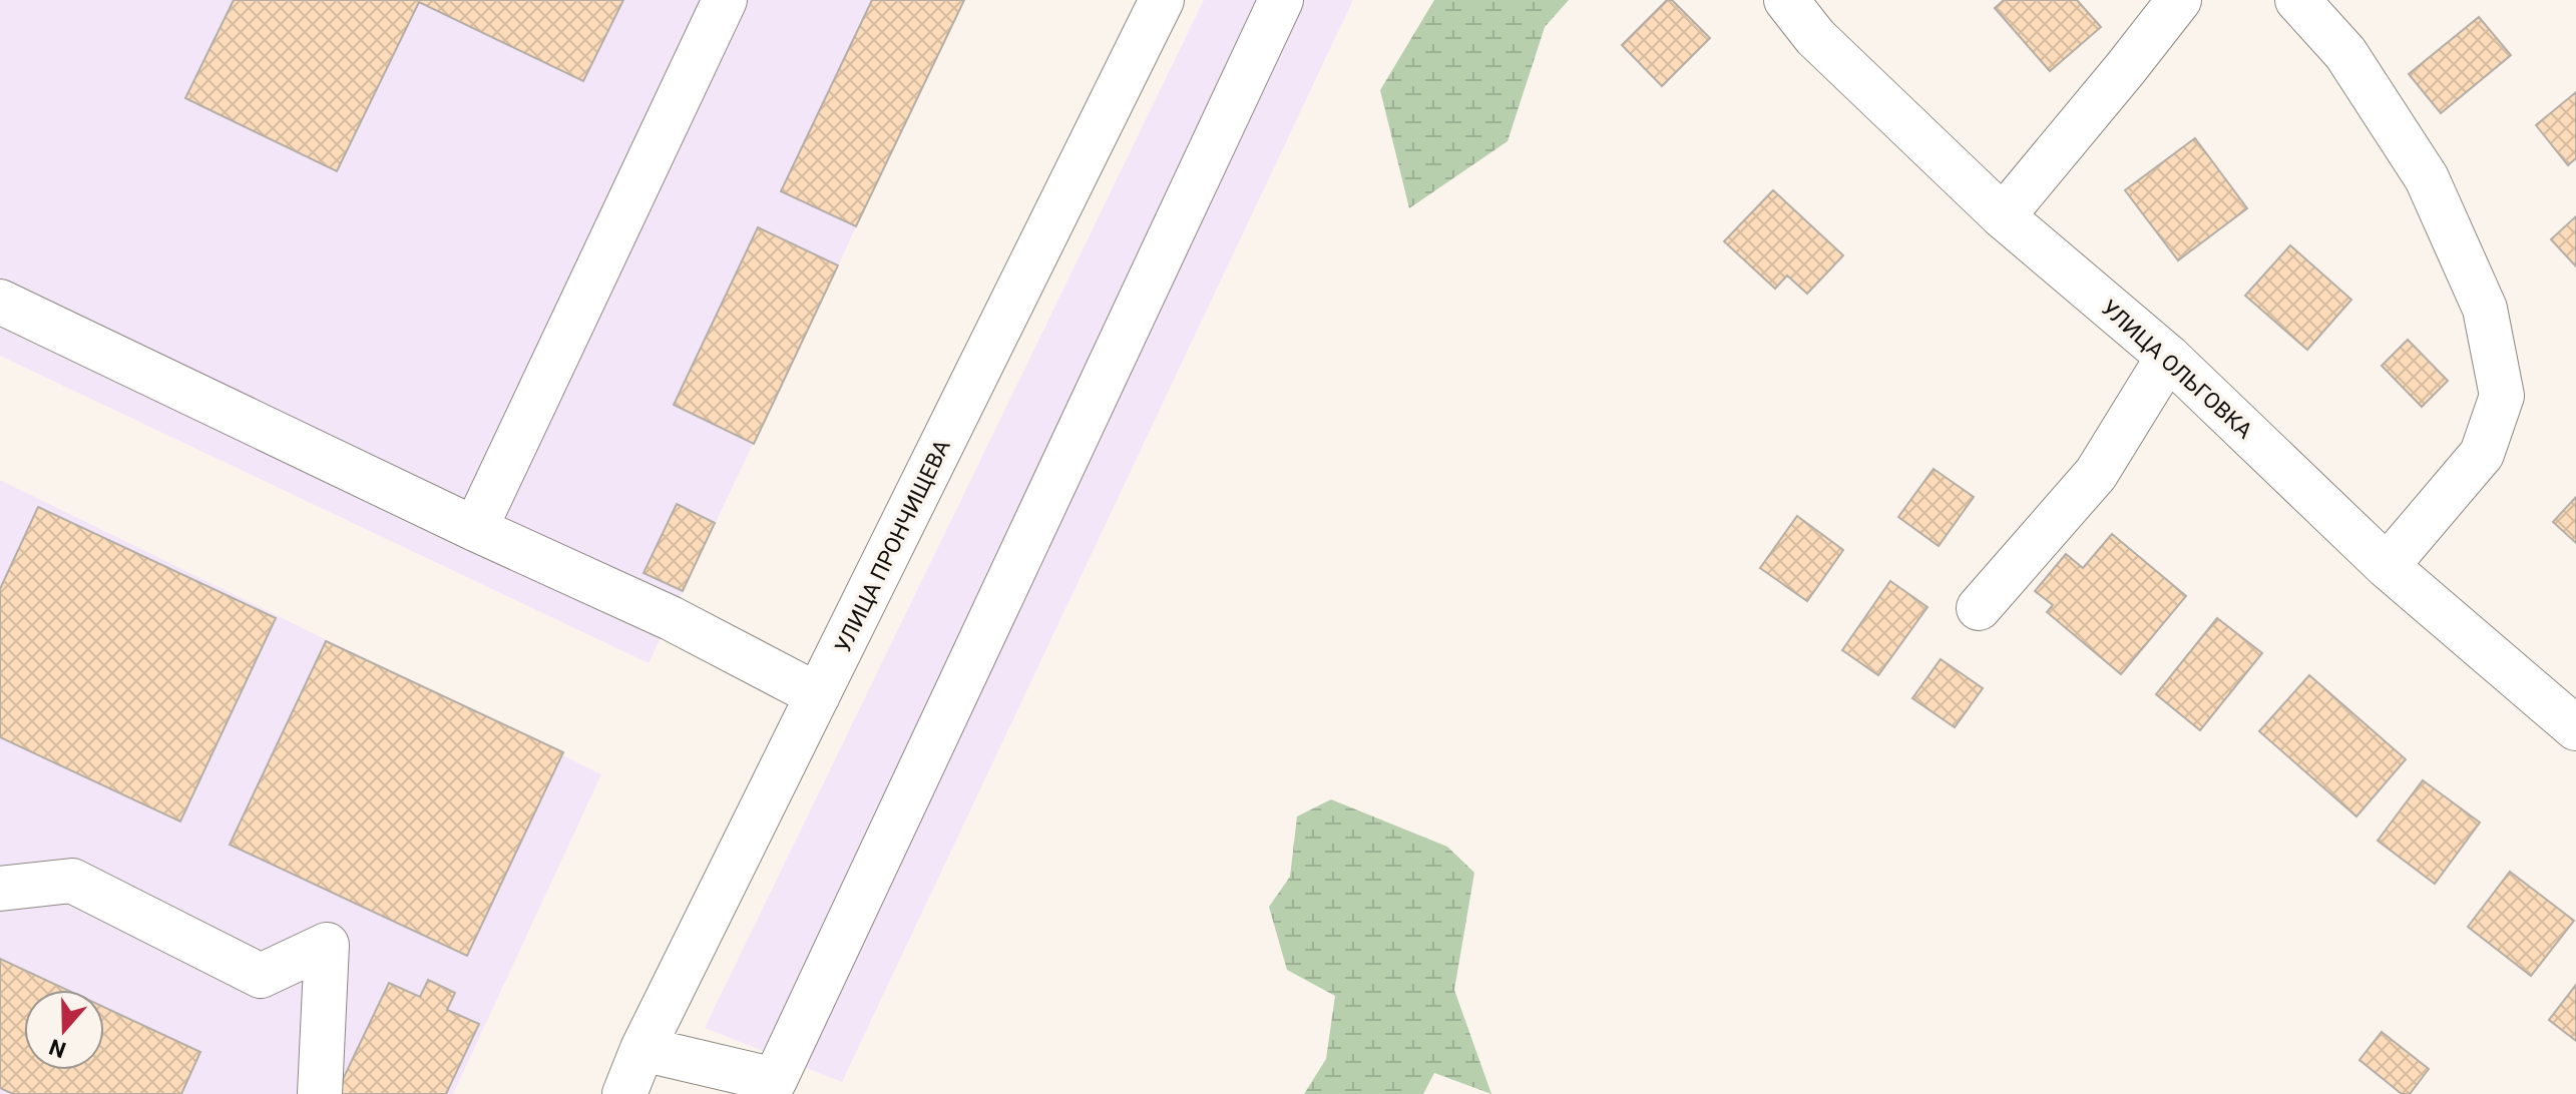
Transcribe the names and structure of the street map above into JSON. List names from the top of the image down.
{
  "streets": {
    "street": ["УЛИЦА ОЛЬГОВКА", "УЛИЦА ПРОНЧИЩЕВА"]
  },
  "north": "bottom"
}
